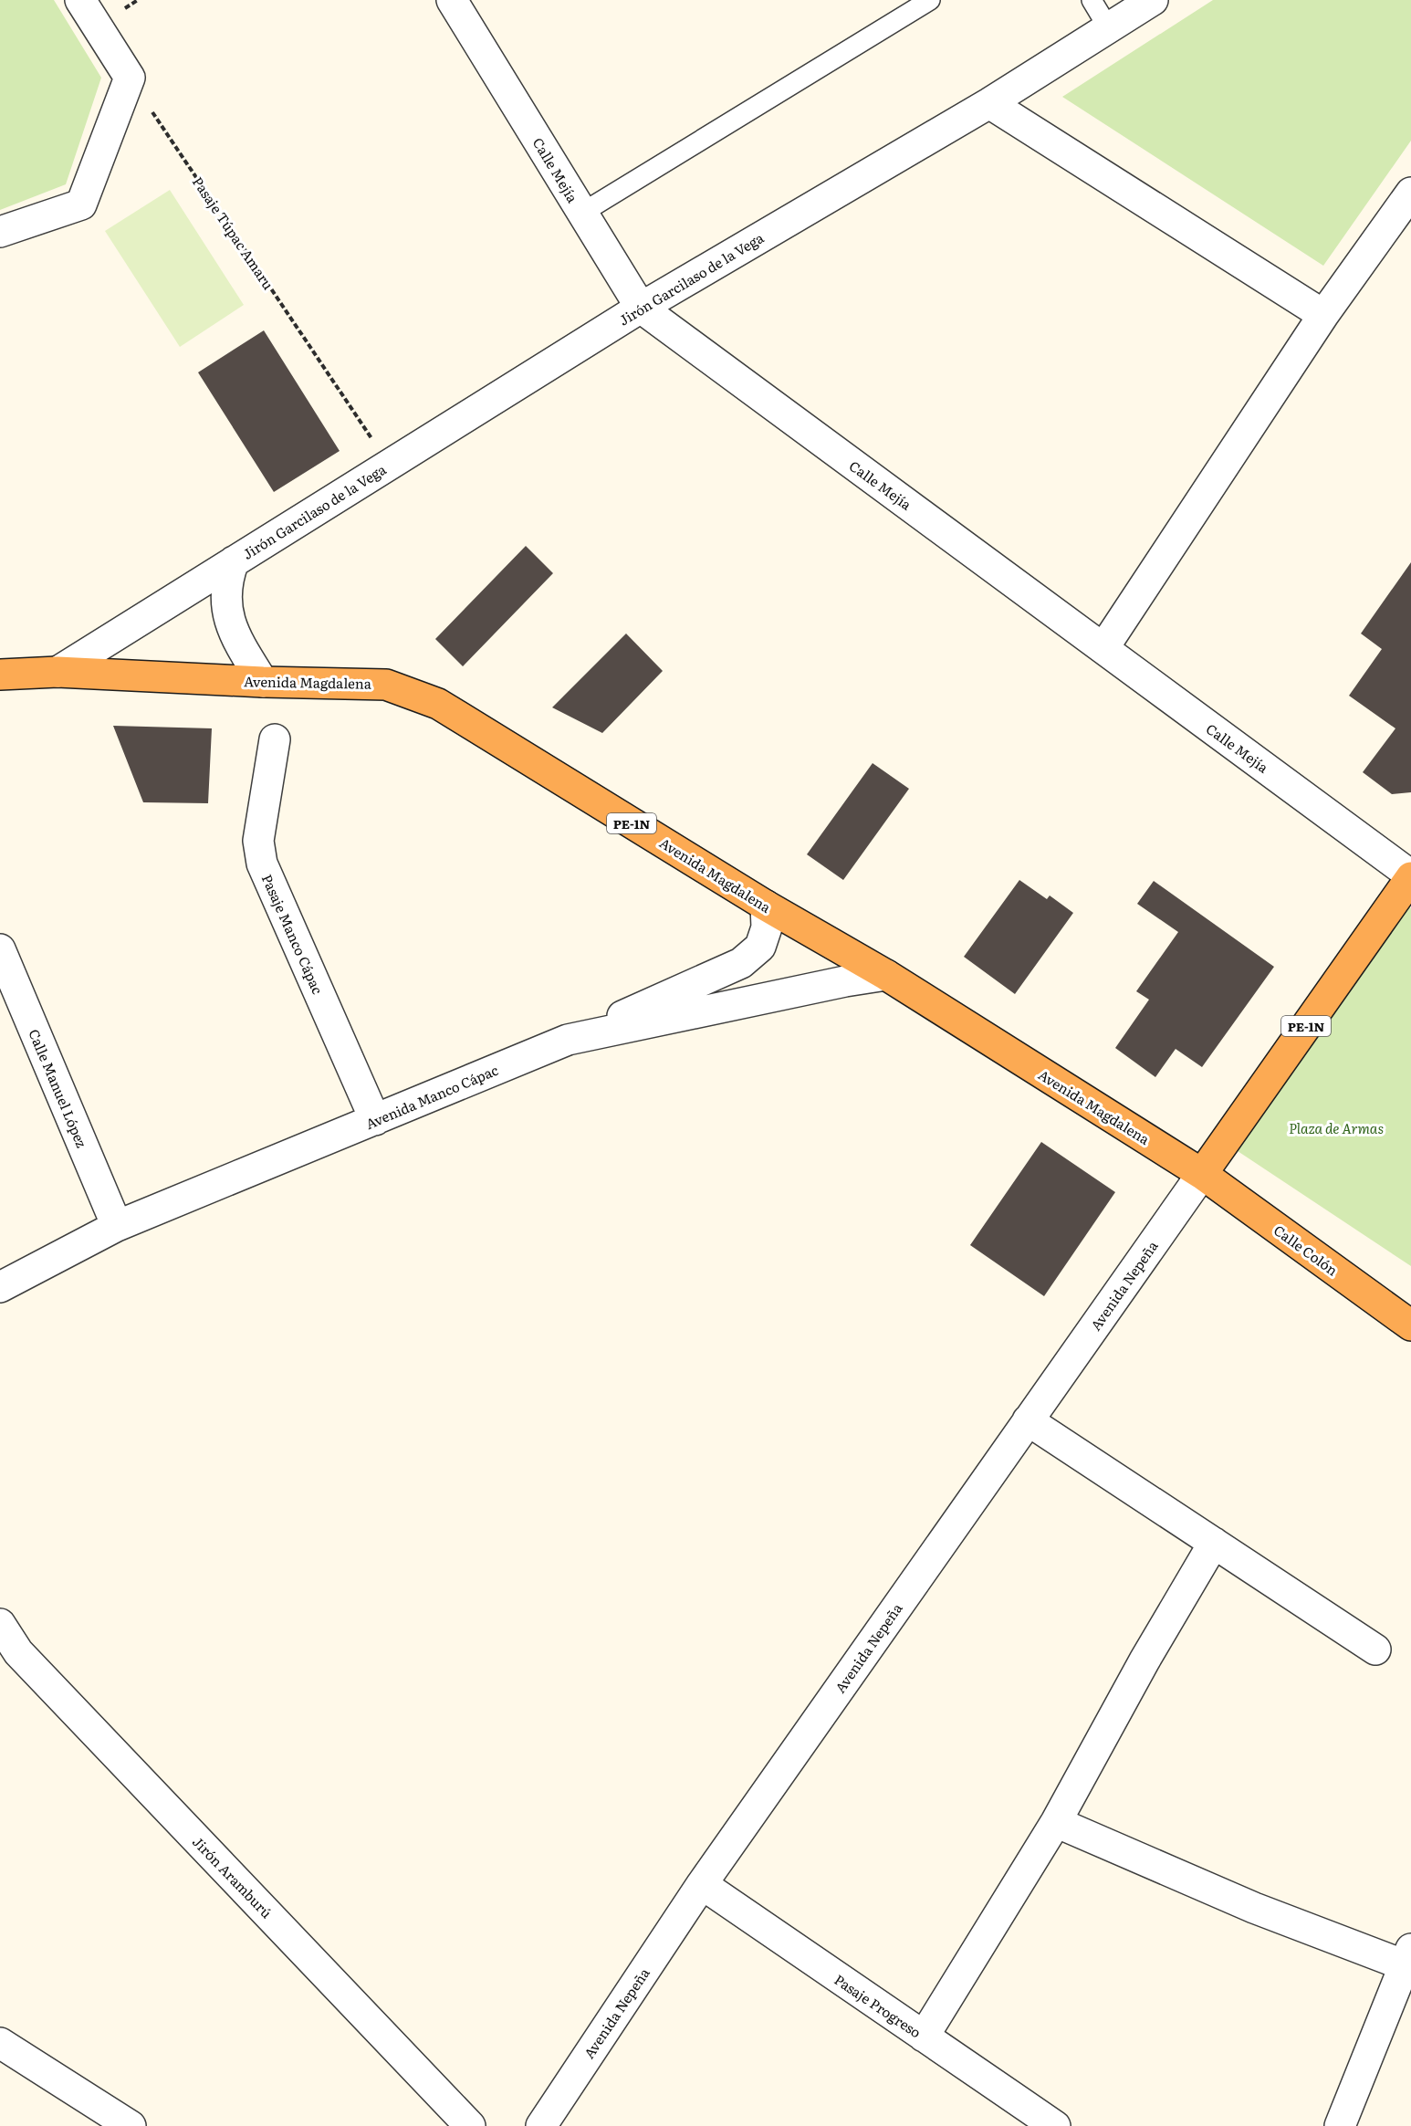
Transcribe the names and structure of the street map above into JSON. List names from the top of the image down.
{
  "streets": {
    "highway": ["Avenida Magdalena", "PE-1N", "Calle Colón"],
    "street": [
      "Calle Mejía",
      "Jirón Garcilaso de la Vega",
      "Pasaje Manco Cápac",
      "Calle Manuel López",
      "Avenida Manco Cápac",
      "Avenida Nepeña",
      "Jirón Aramburú",
      "Pasaje Progreso"
    ],
    "path": ["Pasaje Túpac Amaru"]
  },
  "crossings": [
    ["Calle Mejía", "Jirón Garcilaso de la Vega"],
    ["Calle Mejía", "PE-1N"],
    ["Pasaje Túpac Amaru", "Jirón Garcilaso de la Vega"],
    ["Jirón Garcilaso de la Vega", "Avenida Magdalena"],
    ["Avenida Magdalena", "PE-1N"],
    ["Avenida Magdalena", "Avenida Manco Cápac"],
    ["Avenida Magdalena", "Calle Colón"],
    ["Avenida Magdalena", "Avenida Nepeña"],
    ["PE-1N", "Calle Colón"],
    ["PE-1N", "Avenida Nepeña"],
    ["Pasaje Manco Cápac", "Avenida Manco Cápac"],
    ["Calle Manuel López", "Avenida Manco Cápac"],
    ["Calle Colón", "Avenida Nepeña"],
    ["Avenida Nepeña", "Pasaje Progreso"]
  ],
  "parks": ["Plaza de Armas"]
}
